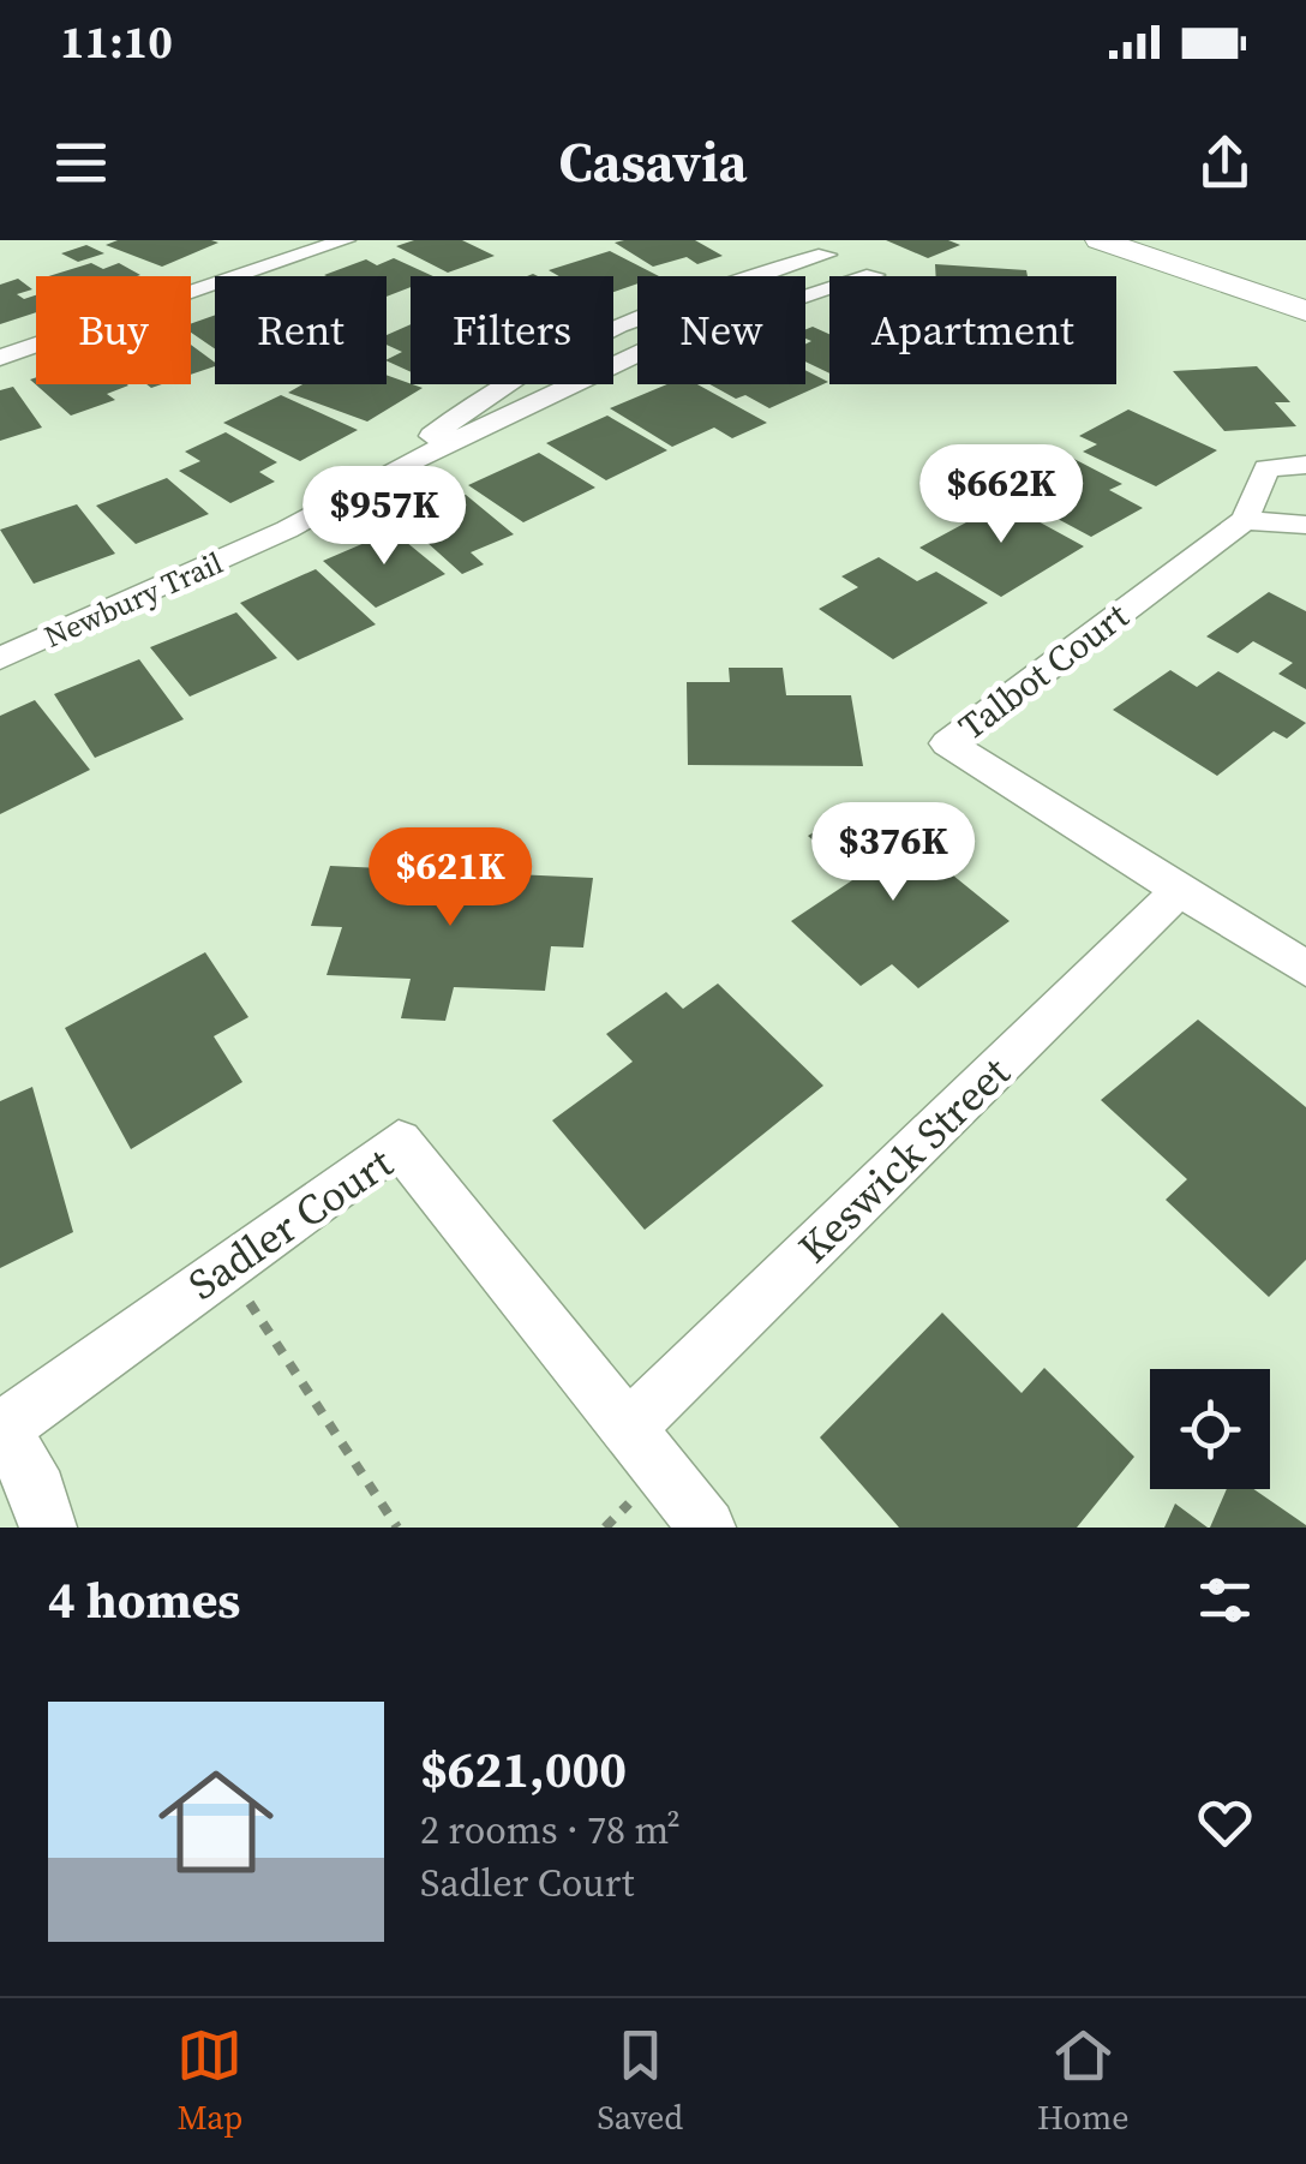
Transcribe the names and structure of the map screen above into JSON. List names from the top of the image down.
{
  "streets": {
    "street": [
      "Newbury Trail",
      "Talbot Court",
      "Keswick Street",
      "Sadler Court"
    ]
  },
  "crossings": [
    ["Talbot Court", "Keswick Street"],
    ["Keswick Street", "Sadler Court"]
  ],
  "page": {
    "status": "11:10",
    "header": "Casavia",
    "chip": [
      "Buy",
      "Rent",
      "Filters",
      "New",
      "Apartment"
    ],
    "price": [
      "$662K",
      "$957K",
      "$376K",
      "$621K"
    ],
    "heading": "4 homes",
    "list": [
      {
        "name": "$621,000",
        "note": "2 rooms · 78 m² · Sadler Court"
      }
    ],
    "tabs": ["Map", "Saved", "Home"]
  }
}
